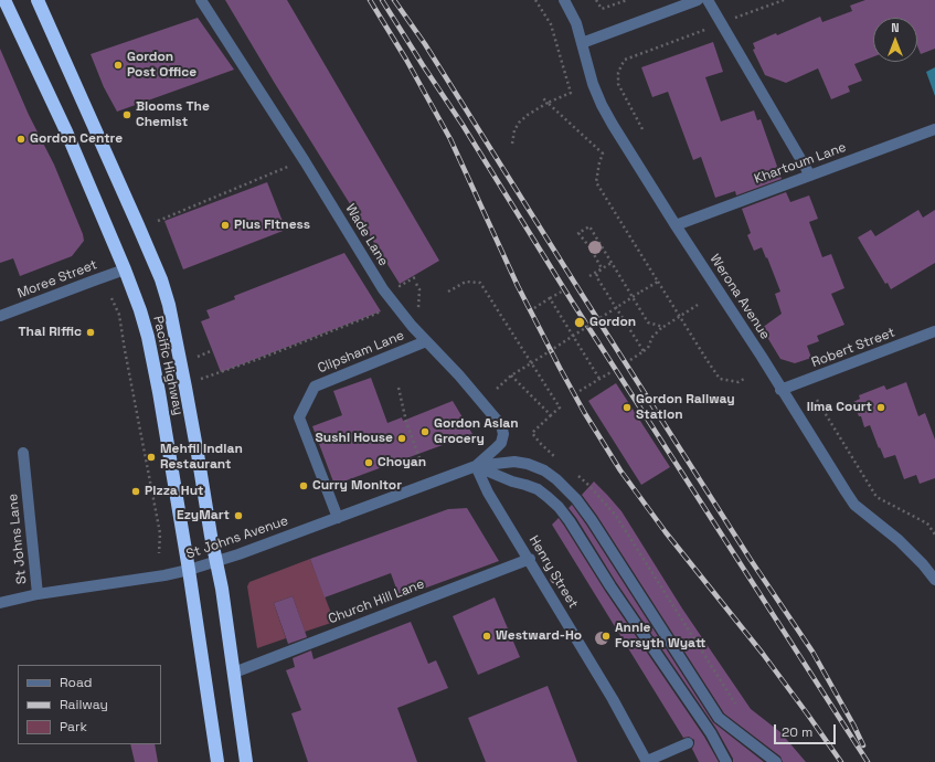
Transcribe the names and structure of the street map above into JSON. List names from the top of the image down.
{
  "streets": {
    "highway": ["Pacific Highway"],
    "street": [
      "Khartoum Lane",
      "Wade Lane",
      "Moree Street",
      "Werona Avenue",
      "Robert Street",
      "Clipsham Lane",
      "St Johns Avenue",
      "St Johns Lane",
      "Henry Street",
      "Church Hill Lane"
    ]
  },
  "crossings": [
    ["Khartoum Lane", "Werona Avenue"],
    ["Wade Lane", "Clipsham Lane"],
    ["Wade Lane", "St Johns Avenue"],
    ["Wade Lane", "Henry Street"],
    ["Moree Street", "Pacific Highway"],
    ["Werona Avenue", "Robert Street"],
    ["Clipsham Lane", "St Johns Avenue"],
    ["Pacific Highway", "St Johns Avenue"],
    ["Pacific Highway", "Church Hill Lane"],
    ["St Johns Avenue", "St Johns Lane"],
    ["St Johns Avenue", "Henry Street"],
    ["Henry Street", "Church Hill Lane"]
  ],
  "places": [
    "Gordon Post Office",
    "Blooms The Chemist",
    "Gordon Centre",
    "Plus Fitness",
    "Gordon",
    "Thai Riffic",
    "Gordon Railway Station",
    "Ilma Court",
    "Gordon Asian Grocery",
    "Sushi House",
    "Mehfil Indian Restaurant",
    "Choyan",
    "Curry Monitor",
    "Pizza Hut",
    "EzyMart",
    "Westward-Ho",
    "Annie Forsyth Wyatt"
  ],
  "legend": ["Road", "Railway", "Park"],
  "scale_bar": "20 m",
  "north": "top"
}
